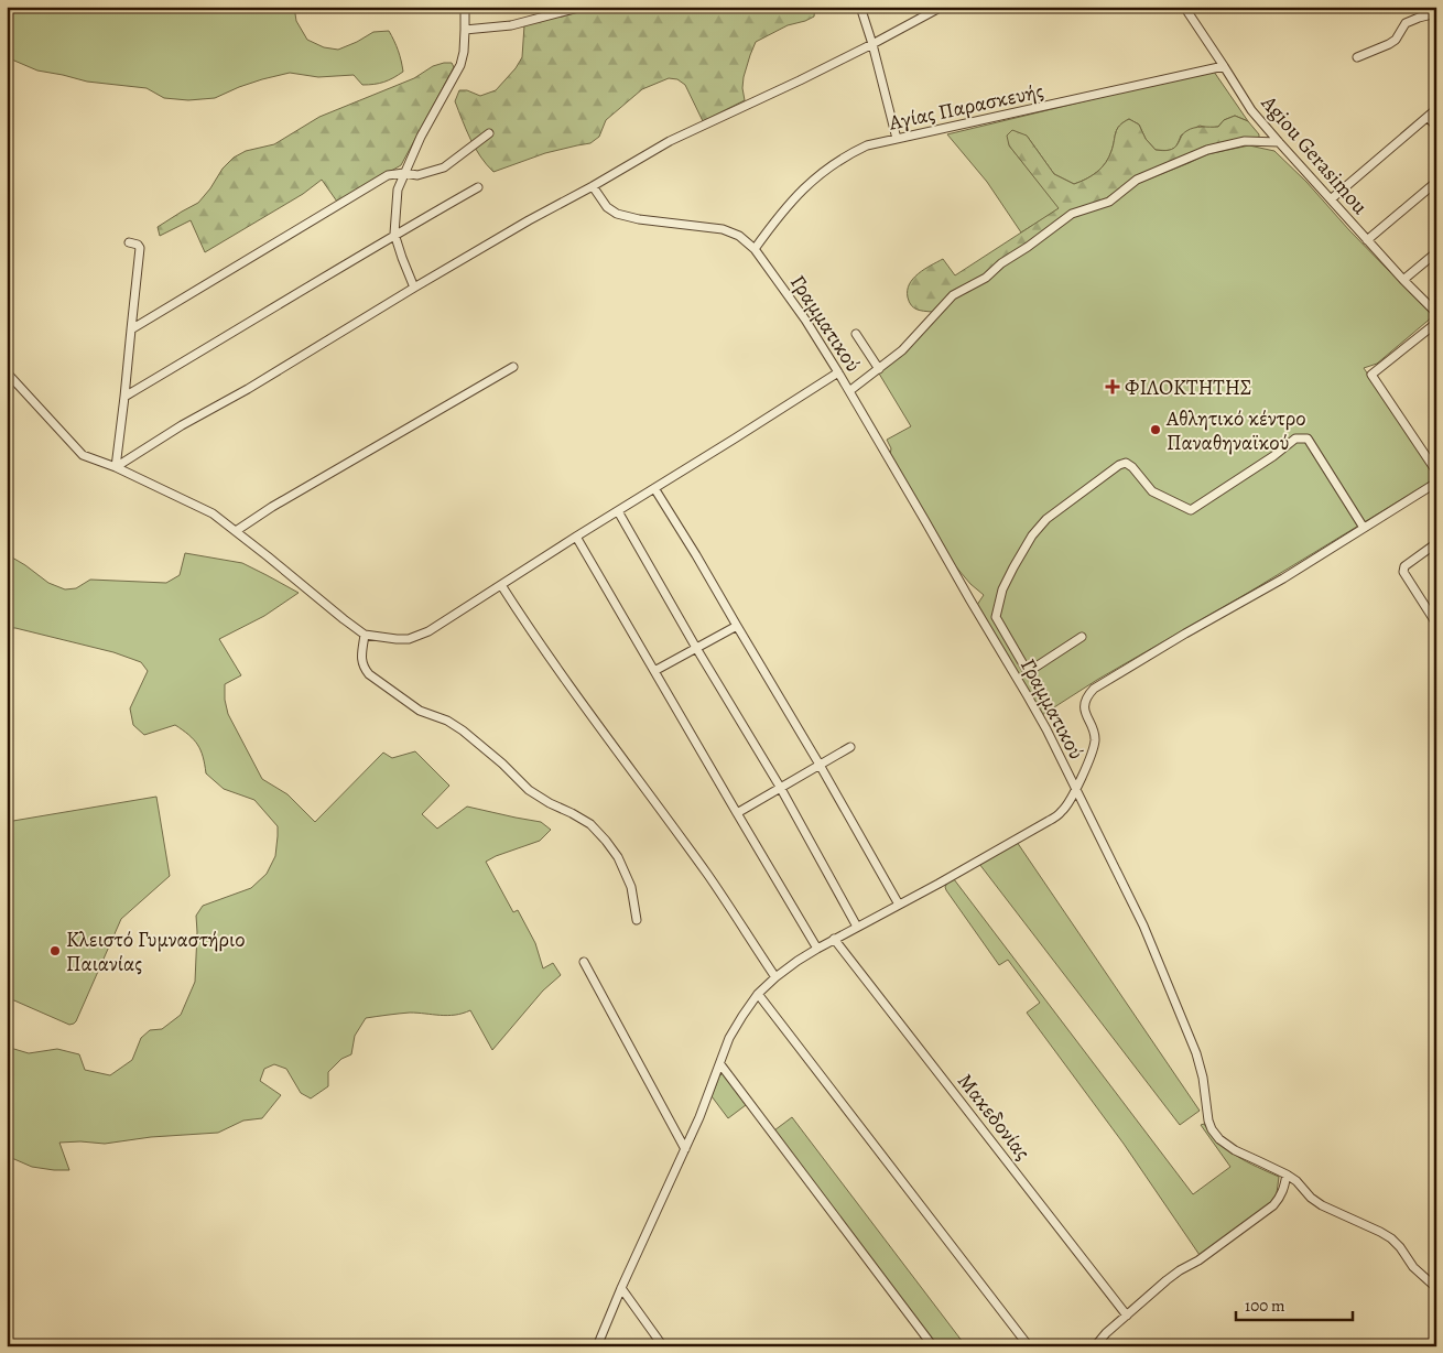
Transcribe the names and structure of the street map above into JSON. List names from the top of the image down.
{
  "streets": {
    "street": [
      "Αγίας Παρασκευής",
      "Agiou Gerasimou",
      "Γραμματικού",
      "Μακεδονίας"
    ]
  },
  "crossings": [
    ["Αγίας Παρασκευής", "Agiou Gerasimou"],
    ["Αγίας Παρασκευής", "Γραμματικού"]
  ],
  "places": {
    "health": ["ΦΙΛΟΚΤΗΤΗΣ"],
    "other": ["Αθλητικό κέντρο Παναθηναϊκού", "Κλειστό Γυμναστήριο Παιανίας"]
  },
  "scale_bar": "100 m"
}
